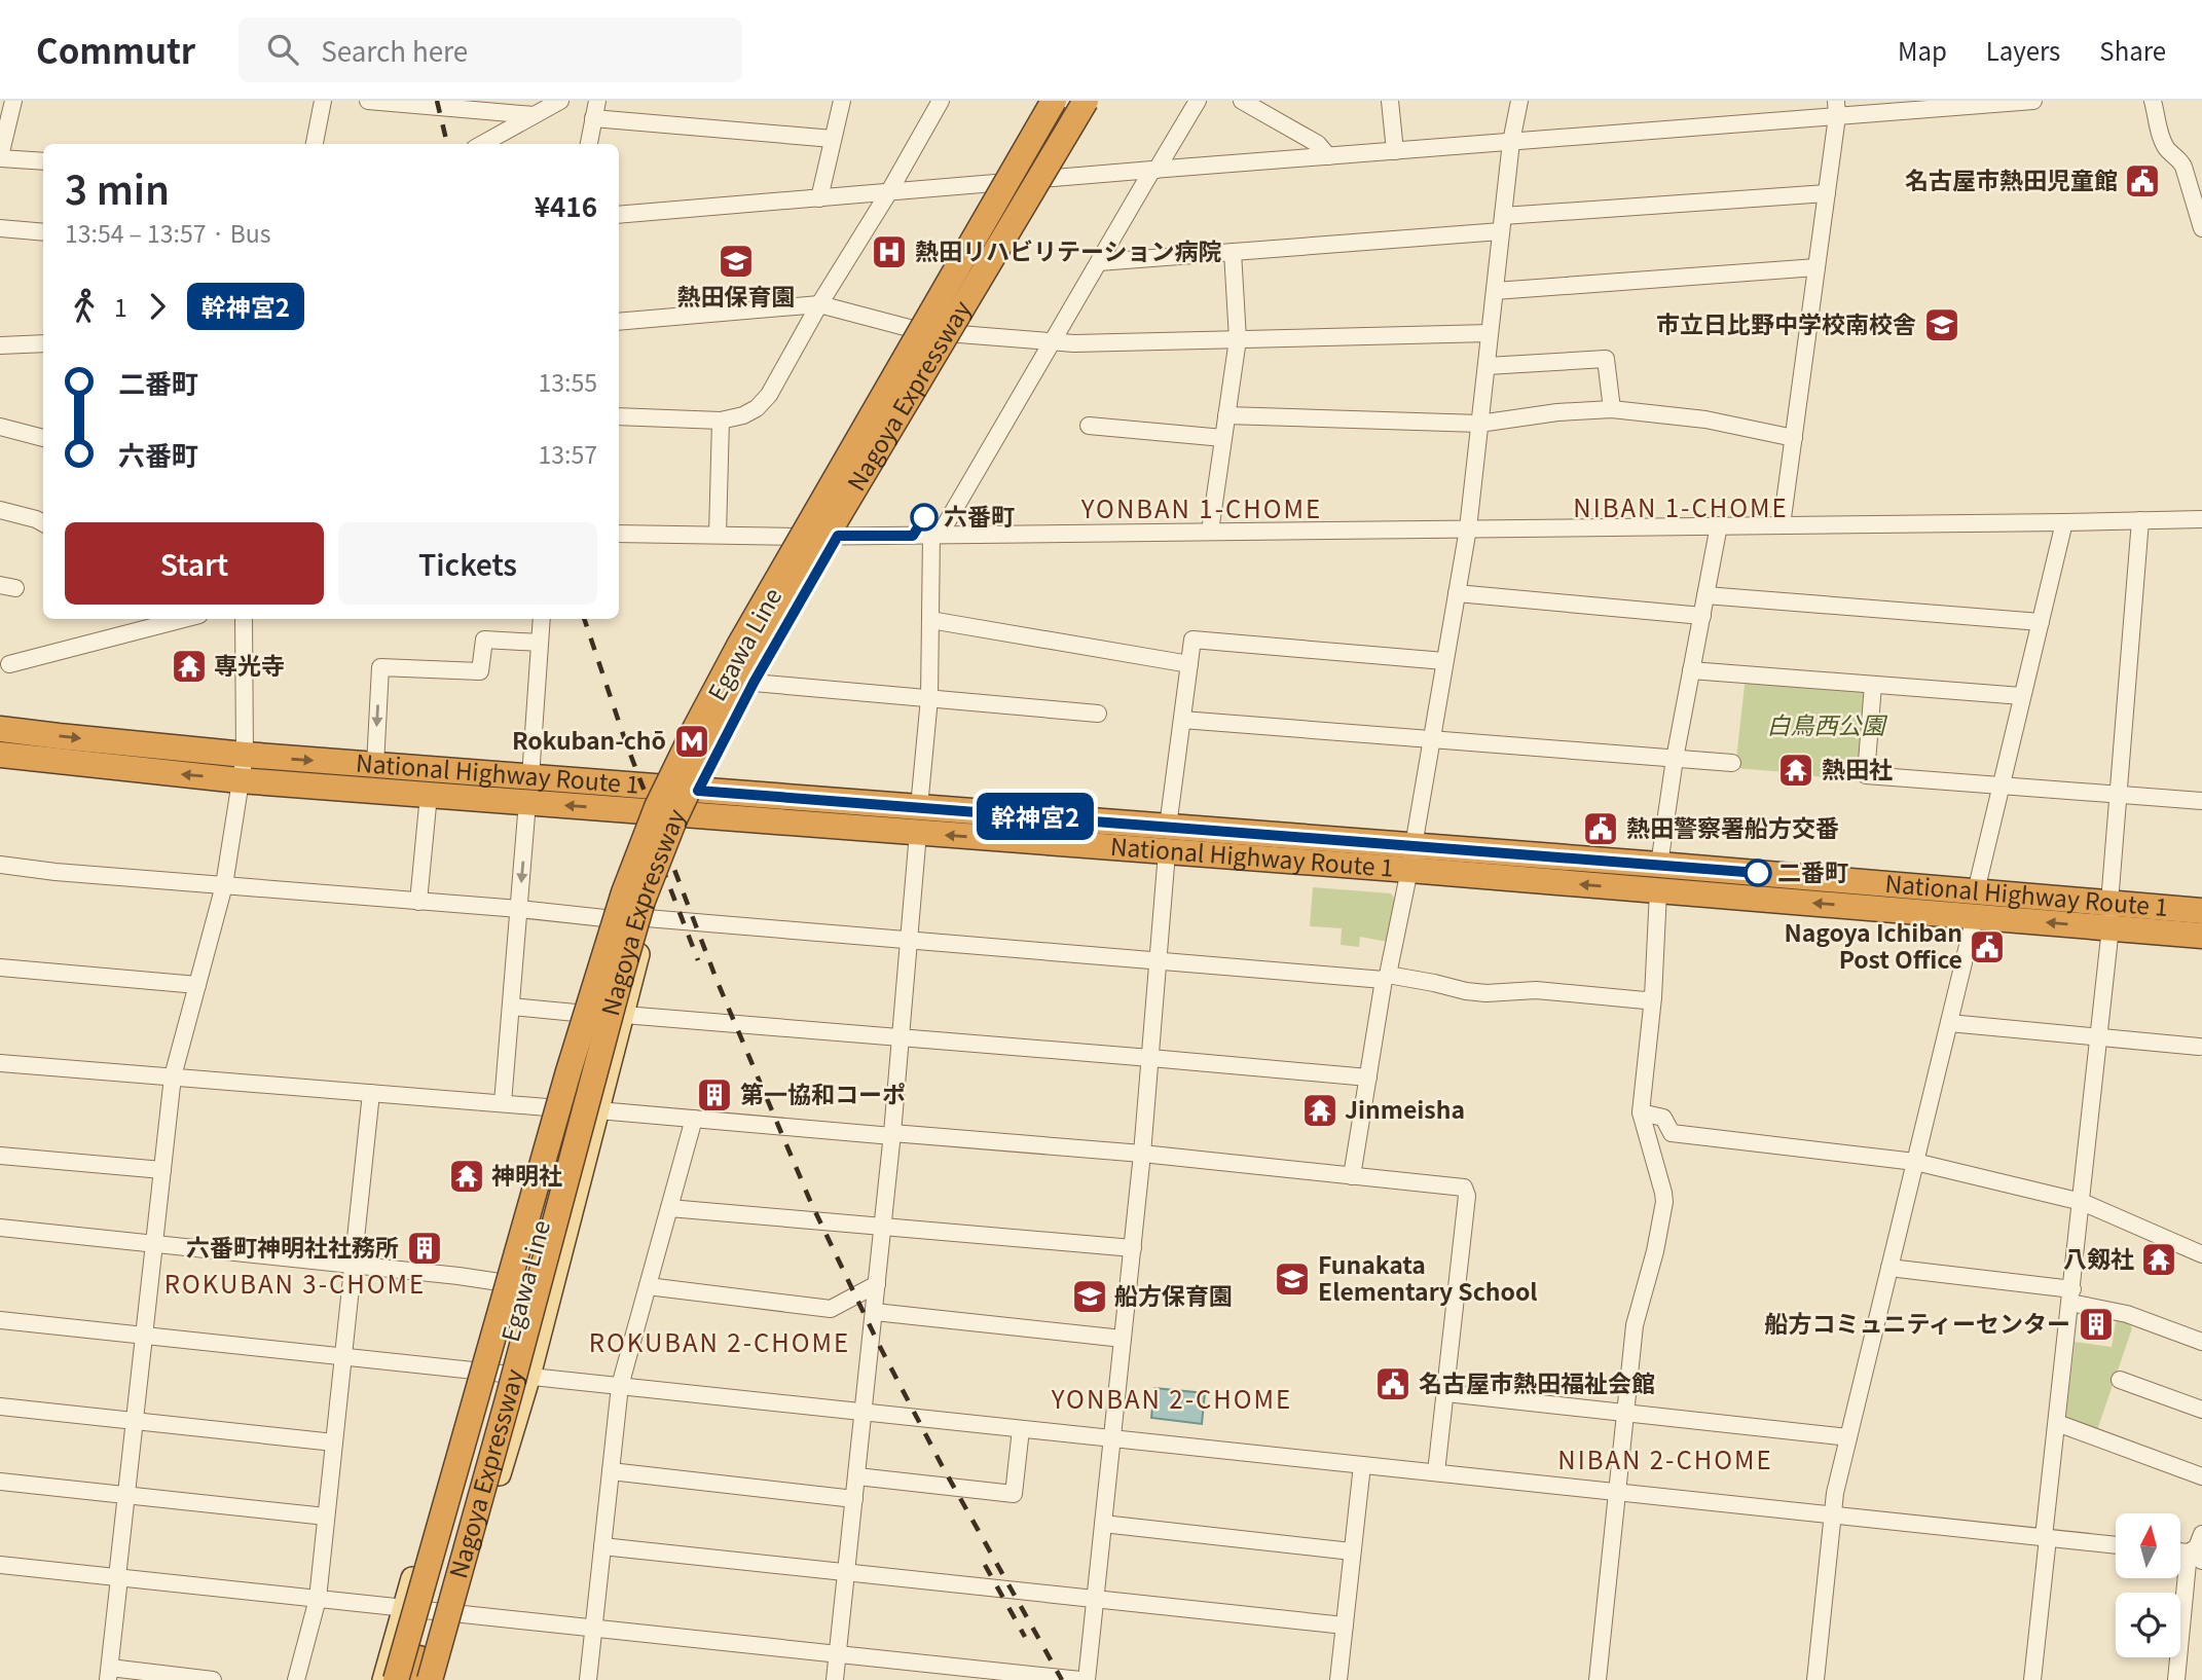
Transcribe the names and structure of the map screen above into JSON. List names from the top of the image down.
{
  "streets": {
    "highway": ["Nagoya Expressway", "National Highway Route 1"],
    "main road": ["Egawa Line"]
  },
  "crossings": [
    ["Egawa Line", "National Highway Route 1"]
  ],
  "districts": [
    "NIBAN 1-CHOME",
    "YONBAN 1-CHOME",
    "ROKUBAN 3-CHOME",
    "ROKUBAN 2-CHOME",
    "YONBAN 2-CHOME",
    "NIBAN 2-CHOME"
  ],
  "parks": ["白鳥西公園"],
  "places": {
    "public building": [
      "名古屋市熱田児童館",
      "熱田警察署船方交番",
      "Nagoya Ichiban Post Office",
      "名古屋市熱田福祉会館"
    ],
    "hospital": ["熱田リハビリテーション病院"],
    "school or university": [
      "熱田保育園",
      "市立日比野中学校南校舎",
      "Funakata Elementary School",
      "船方保育園"
    ],
    "other": ["六番町", "二番町"],
    "temple": [
      "専光寺",
      "熱田社",
      "Jinmeisha",
      "神明社",
      "八剱社"
    ],
    "metro station": ["Rokuban-chō"],
    "building": ["第一協和コーポ", "六番町神明社社務所", "船方コミュニティーセンター"]
  },
  "lines": ["bus line 幹神宮2"],
  "north": "top",
  "page": {
    "header": "Commutr",
    "search": "Search here",
    "nav": ["Map", "Layers", "Share"],
    "on_map": "幹神宮2",
    "heading": ["3 min", "13:54 – 13:57 · Bus", "¥416"],
    "legs": ["1", "幹神宮2"],
    "list": [
      {
        "name": "二番町",
        "value": "13:55"
      },
      {
        "name": "六番町",
        "value": "13:57"
      }
    ],
    "buttons": ["Start", "Tickets"]
  }
}
